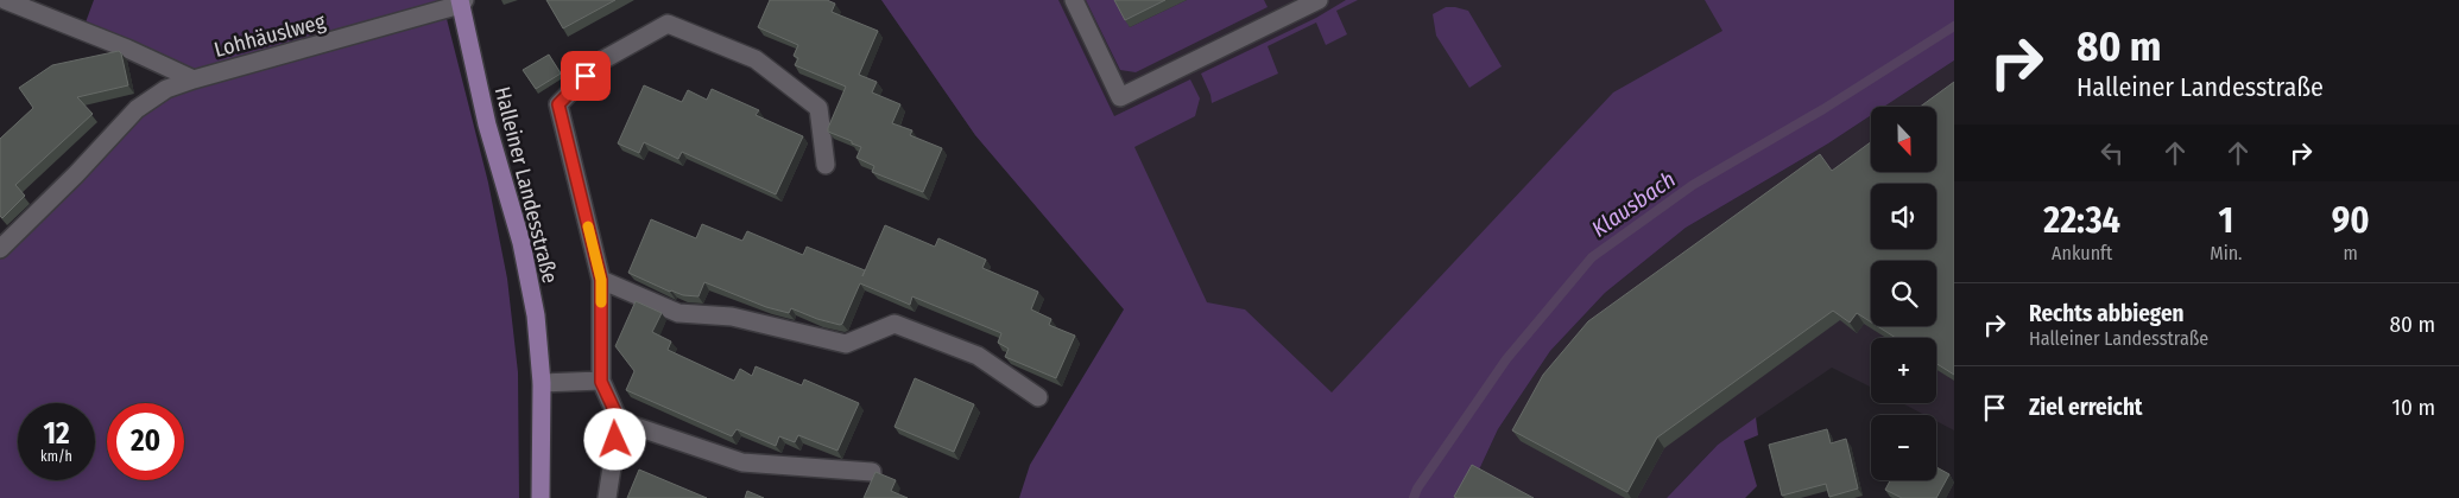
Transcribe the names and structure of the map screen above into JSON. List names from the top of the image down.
{
  "streets": {
    "main road": ["Halleiner Landesstraße"],
    "street": ["Lohhäuslweg"]
  },
  "crossings": [
    ["Lohhäuslweg", "Halleiner Landesstraße"]
  ],
  "water": ["Klausbach"],
  "north": "bottom",
  "page": {
    "turn": ["80 m", "Halleiner Landesstraße"],
    "map_buttons": ["+", "−"],
    "eta": [
      "22:34",
      "Ankunft",
      "1",
      "Min.",
      "90",
      "m"
    ],
    "list": [
      {
        "name": "Rechts abbiegen",
        "note": "Halleiner Landesstraße",
        "value": "80 m"
      },
      {
        "name": "Ziel erreicht",
        "value": "10 m"
      }
    ],
    "speed": "12 km/h",
    "limit": "20"
  }
}
